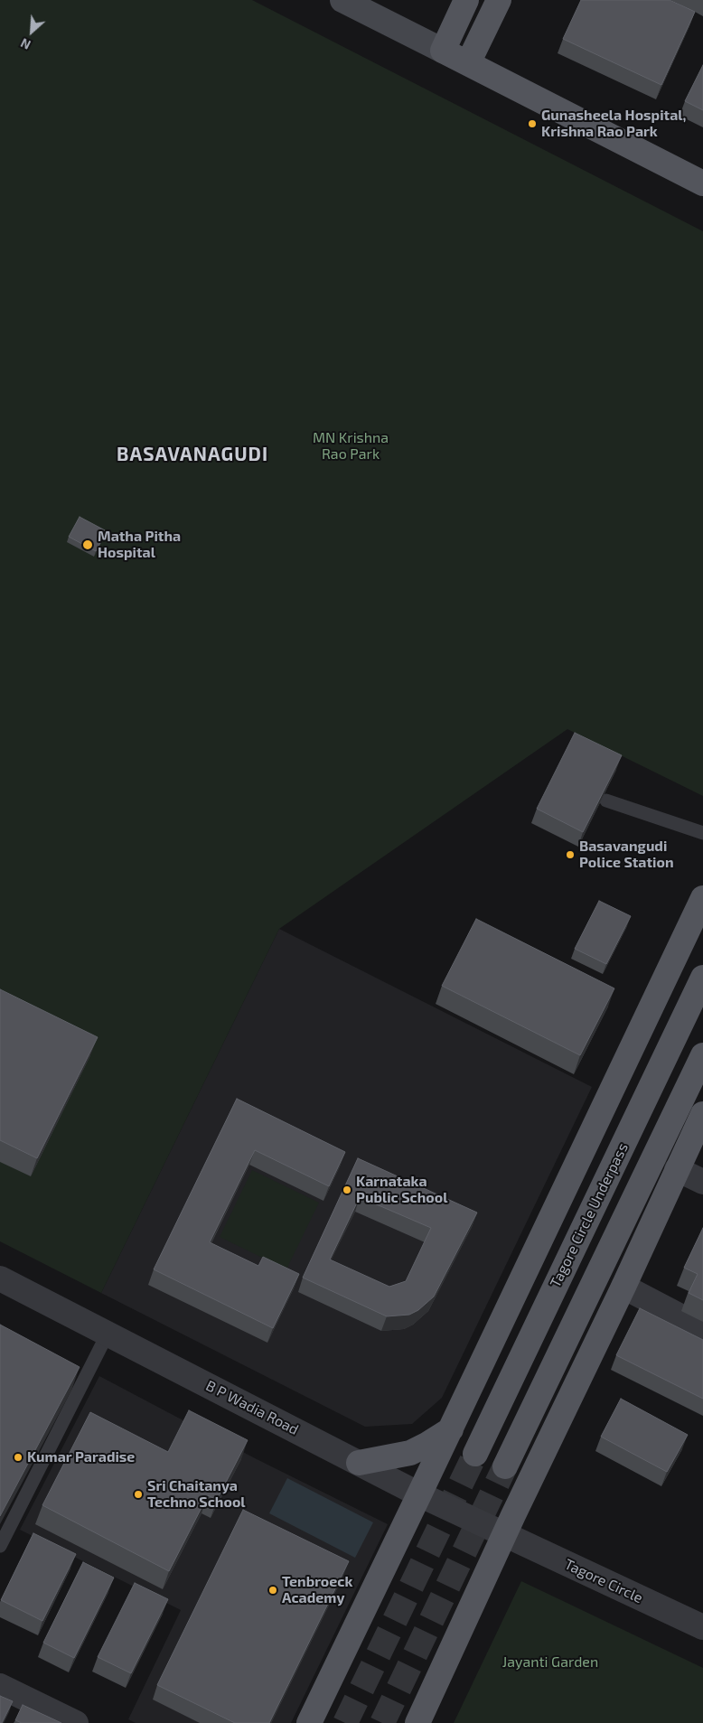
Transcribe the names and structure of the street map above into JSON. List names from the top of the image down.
{
  "streets": {
    "main road": ["Tagore Circle Underpass"],
    "street": ["B P Wadia Road", "Tagore Circle"]
  },
  "crossings": [
    ["B P Wadia Road", "Tagore Circle"]
  ],
  "districts": ["BASAVANAGUDI"],
  "parks": ["MN Krishna Rao Park", "Jayanti Garden"],
  "places": [
    "Gunasheela Hospital, Krishna Rao Park",
    "Matha Pitha Hospital",
    "Basavangudi Police Station",
    "Karnataka Public School",
    "Kumar Paradise",
    "Sri Chaitanya Techno School",
    "Tenbroeck Academy"
  ],
  "north": "bottom left"
}
